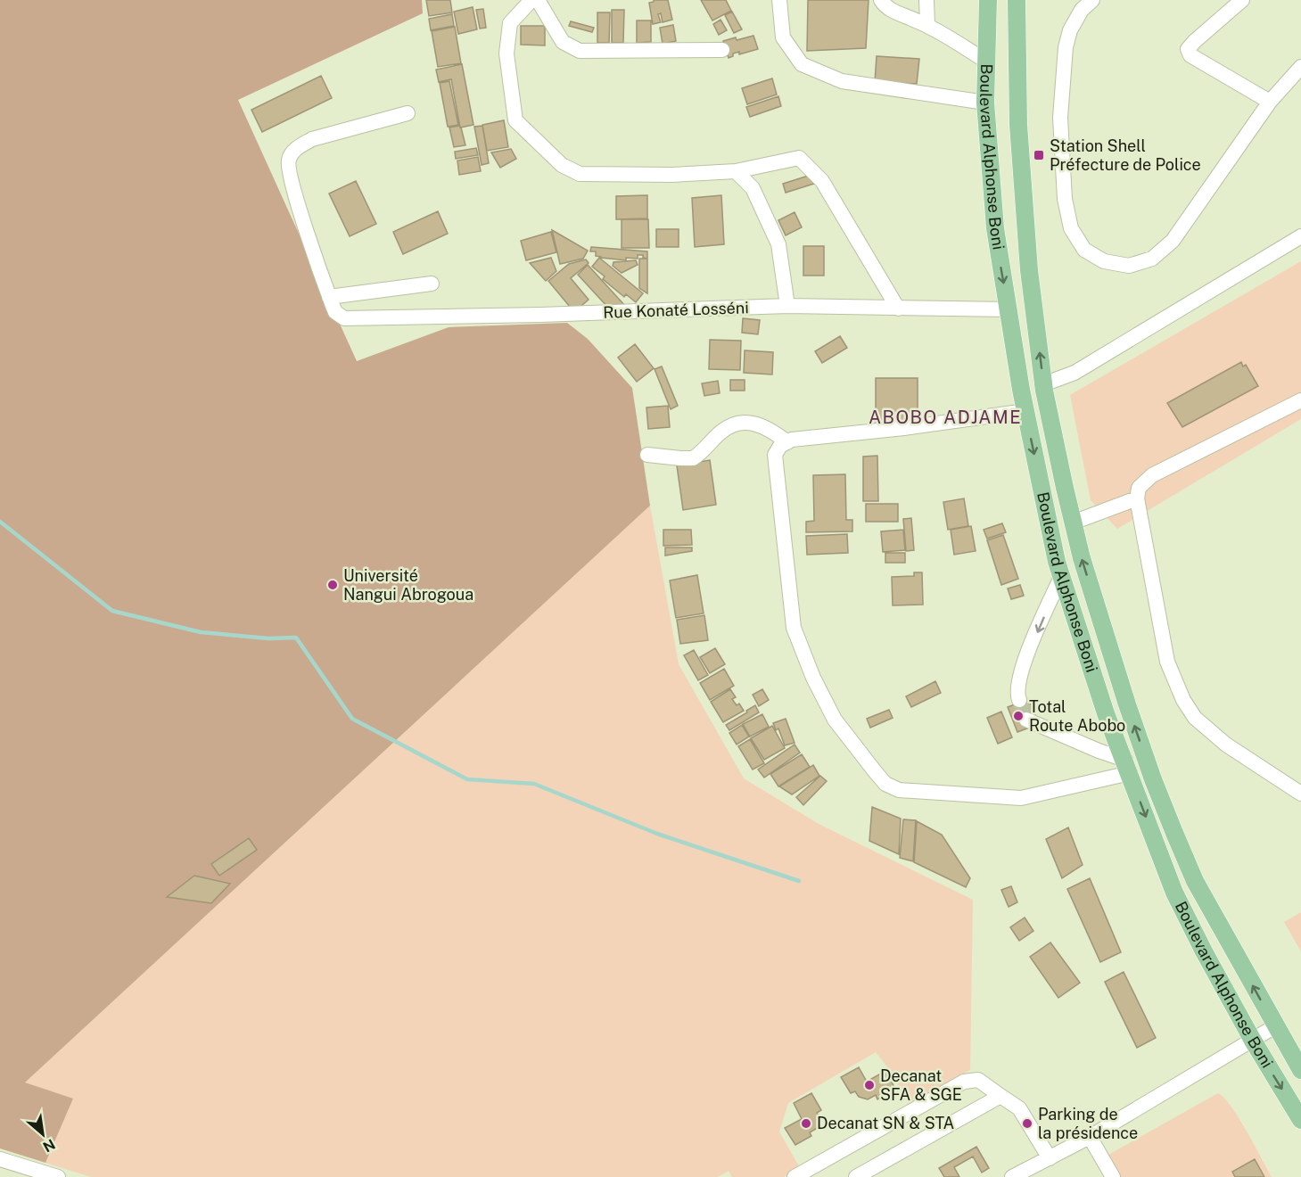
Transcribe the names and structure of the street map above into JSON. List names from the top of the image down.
{
  "streets": {
    "main road": ["Boulevard Alphonse Boni"],
    "street": ["Rue Konaté Losséni"]
  },
  "crossings": [
    ["Boulevard Alphonse Boni", "Rue Konaté Losséni"]
  ],
  "districts": ["ABOBO ADJAME"],
  "places": {
    "transit": ["Station Shell Préfecture de Police"],
    "other": [
      "Université Nangui Abrogoua",
      "Total Route Abobo",
      "Decanat SFA & SGE",
      "Decanat SN & STA",
      "Parking de la présidence"
    ]
  },
  "north": "bottom right"
}
